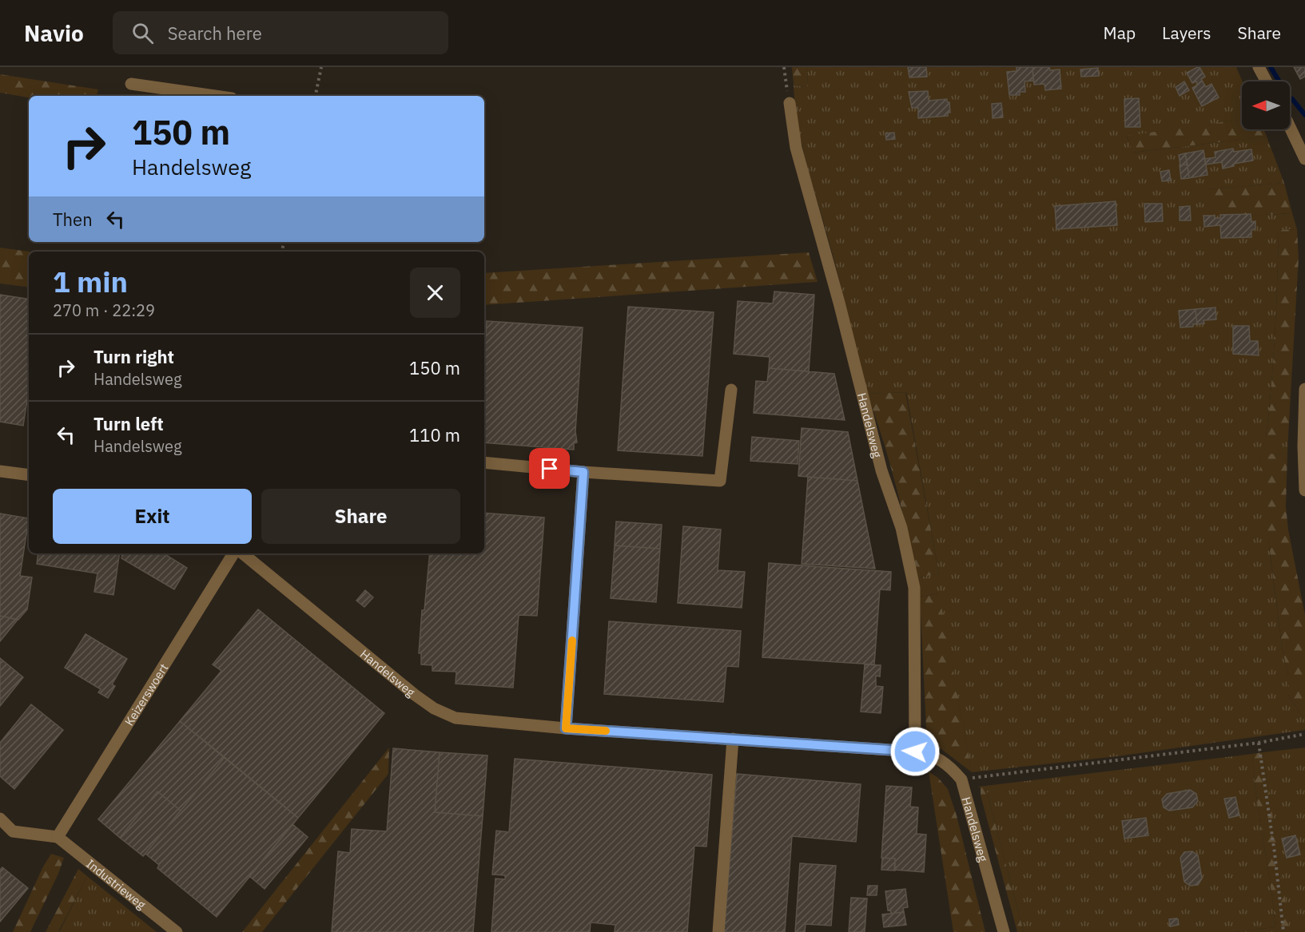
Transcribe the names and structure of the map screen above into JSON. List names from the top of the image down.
{
  "streets": {
    "street": ["Handelsweg", "Keizerswoert", "Industrieweg"]
  },
  "crossings": [
    ["Keizerswoert", "Industrieweg"]
  ],
  "north": "left",
  "page": {
    "header": "Navio",
    "search": "Search here",
    "nav": ["Map", "Layers", "Share"],
    "turn": ["150 m", "Handelsweg"],
    "then": "Then",
    "heading": ["1 min", "270 m · 22:29"],
    "list": [
      {
        "name": "Turn right",
        "note": "Handelsweg",
        "value": "150 m"
      },
      {
        "name": "Turn left",
        "note": "Handelsweg",
        "value": "110 m"
      }
    ],
    "buttons": ["Exit", "Share"]
  }
}
